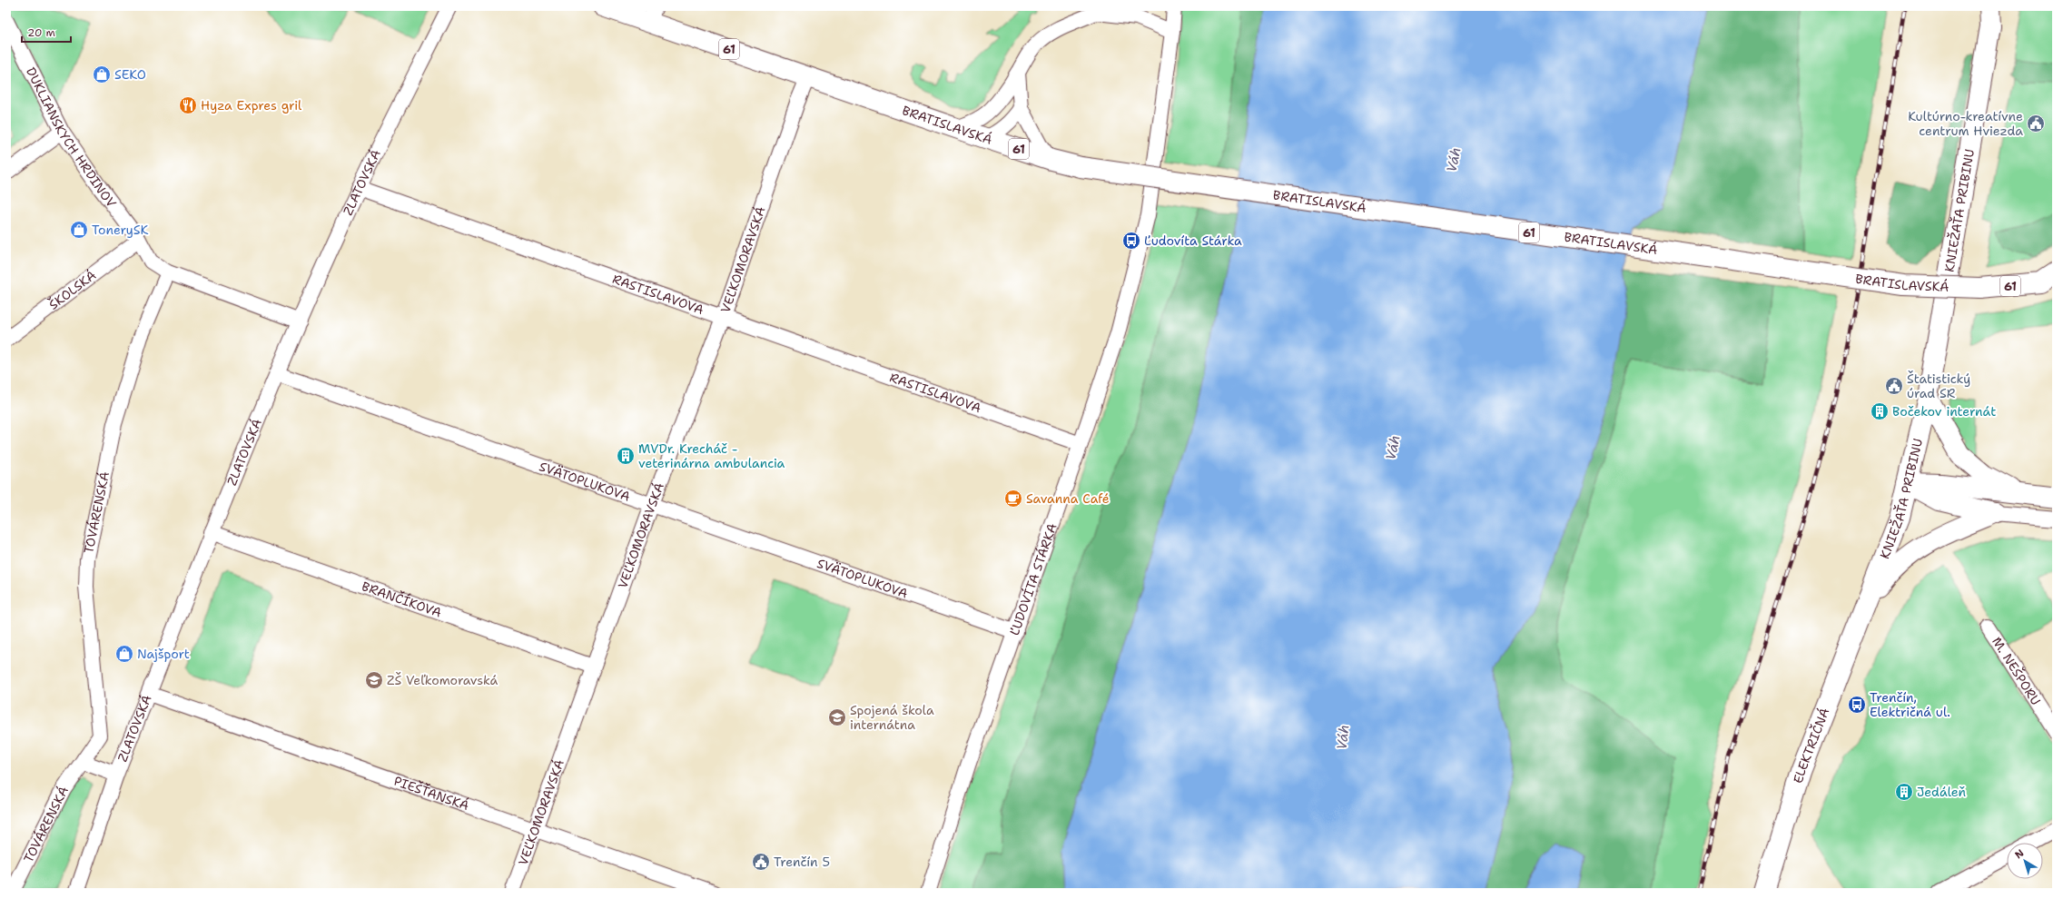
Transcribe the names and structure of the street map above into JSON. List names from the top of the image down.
{
  "streets": {
    "main road": [
      "61",
      "BRATISLAVSKÁ",
      "KNIEŽAŤA PRIBINU",
      "ELEKTRIČNÁ"
    ],
    "street": [
      "DUKLIANSKYCH HRDINOV",
      "ZLATOVSKÁ",
      "VEĽKOMORAVSKÁ",
      "ŠKOLSKÁ",
      "RASTISLAVOVA",
      "SVÄTOPLUKOVA",
      "TOVÁRENSKÁ",
      "ĽUDOVÍTA STÁRKA",
      "BRANČÍKOVA",
      "M. NEŠPORU",
      "PIEŠŤANSKÁ"
    ]
  },
  "crossings": [
    ["BRATISLAVSKÁ", "VEĽKOMORAVSKÁ"],
    ["DUKLIANSKYCH HRDINOV", "ZLATOVSKÁ"],
    ["DUKLIANSKYCH HRDINOV", "ŠKOLSKÁ"],
    ["DUKLIANSKYCH HRDINOV", "TOVÁRENSKÁ"],
    ["ZLATOVSKÁ", "RASTISLAVOVA"],
    ["ZLATOVSKÁ", "SVÄTOPLUKOVA"],
    ["ZLATOVSKÁ", "BRANČÍKOVA"],
    ["ZLATOVSKÁ", "PIEŠŤANSKÁ"],
    ["KNIEŽAŤA PRIBINU", "ELEKTRIČNÁ"],
    ["VEĽKOMORAVSKÁ", "RASTISLAVOVA"],
    ["VEĽKOMORAVSKÁ", "SVÄTOPLUKOVA"],
    ["VEĽKOMORAVSKÁ", "BRANČÍKOVA"],
    ["VEĽKOMORAVSKÁ", "PIEŠŤANSKÁ"],
    ["RASTISLAVOVA", "ĽUDOVÍTA STÁRKA"],
    ["SVÄTOPLUKOVA", "ĽUDOVÍTA STÁRKA"]
  ],
  "water": ["Váh"],
  "places": {
    "shop": ["SEKO", "TonerySK", "Najšport"],
    "restaurant": ["Hyza Expres gril"],
    "public building": ["Kultúrno-kreatívne centrum Hviezda", "Štatistický úrad SR", "Trenčín 5"],
    "bus stop": ["Ľudovíta Stárka", "Trenčín, Električná ul."],
    "building": ["Bočekov internát", "MVDr. Krecháč - veterinárna ambulancia", "Jedáleň"],
    "cafe": ["Savanna Café"],
    "school or university": ["ZŠ Veľkomoravská", "Spojená škola internátna"]
  },
  "scale_bar": "20 m",
  "north": "top left"
}
